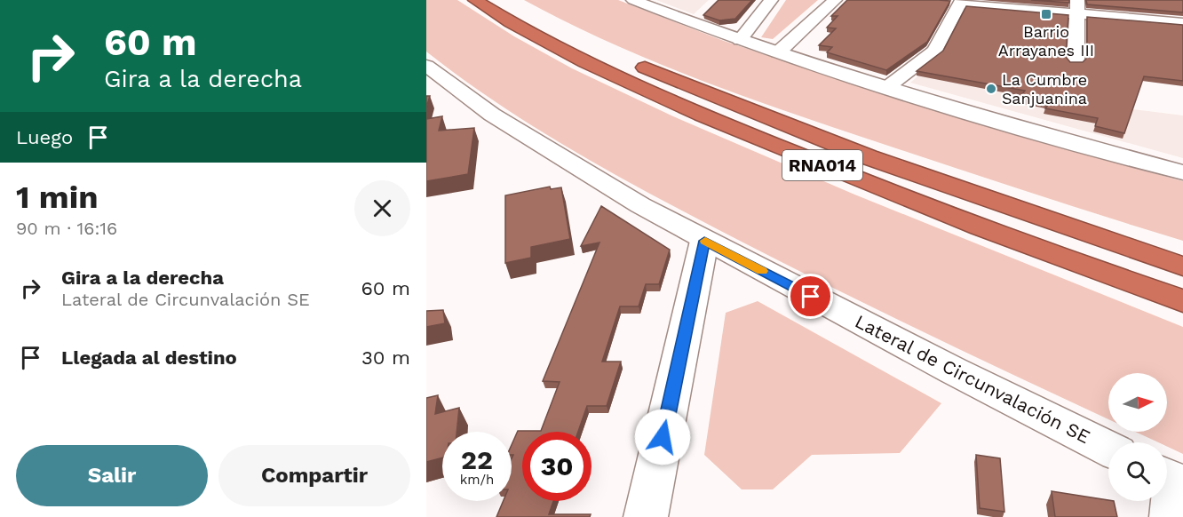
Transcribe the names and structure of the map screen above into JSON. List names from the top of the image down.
{
  "streets": {
    "highway": ["RNA014"],
    "street": ["Lateral de Circunvalación SE"]
  },
  "places": {
    "transit": ["Barrio Arrayanes III"],
    "other": ["La Cumbre Sanjuanina"]
  },
  "north": "right",
  "page": {
    "turn": ["60 m", "Gira a la derecha"],
    "then": "Luego",
    "heading": ["1 min", "90 m · 16:16"],
    "list": [
      {
        "name": "Gira a la derecha",
        "note": "Lateral de Circunvalación SE",
        "value": "60 m"
      },
      {
        "name": "Llegada al destino",
        "value": "30 m"
      }
    ],
    "speed": "22 km/h",
    "limit": "30",
    "buttons": ["Salir", "Compartir"]
  }
}
